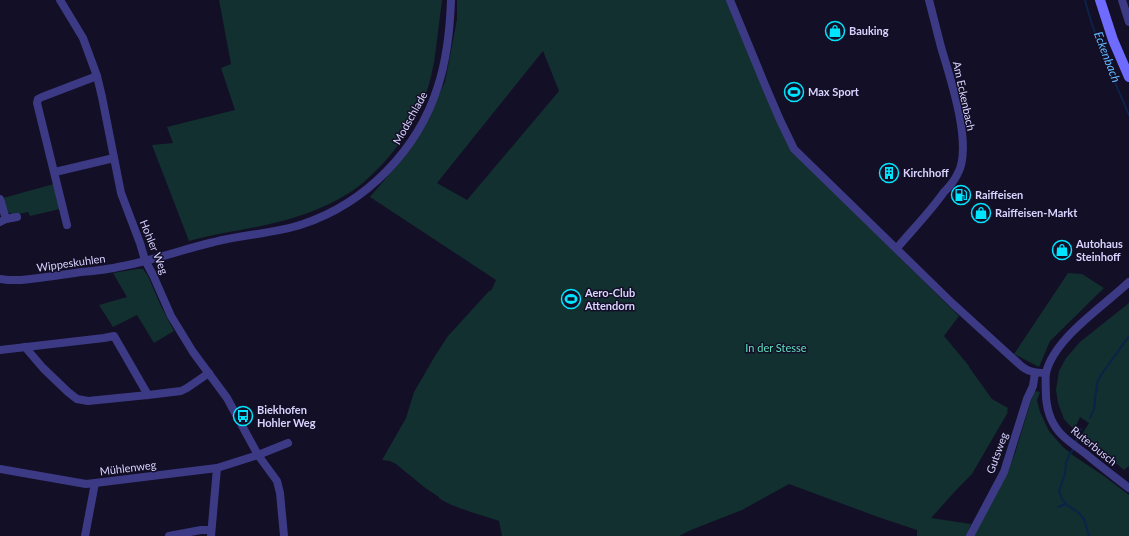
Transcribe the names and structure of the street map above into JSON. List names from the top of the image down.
{
  "streets": {
    "street": [
      "Am Eckenbach",
      "Modschlade",
      "Hohler Weg",
      "Wippeskuhlen",
      "Ruterbusch",
      "Gutsweg",
      "Mühlenweg"
    ]
  },
  "crossings": [
    ["Modschlade", "Hohler Weg"],
    ["Modschlade", "Wippeskuhlen"],
    ["Hohler Weg", "Wippeskuhlen"],
    ["Hohler Weg", "Mühlenweg"]
  ],
  "water": ["Eckenbach"],
  "parks": ["In der Stesse"],
  "places": {
    "shop": ["Bauking", "Raiffeisen-Markt", "Autohaus Steinhoff"],
    "sports": ["Max Sport", "Aero-Club Attendorn"],
    "building": ["Kirchhoff"],
    "fuel station": ["Raiffeisen"],
    "bus stop": ["Biekhofen Hohler Weg"]
  }
}
